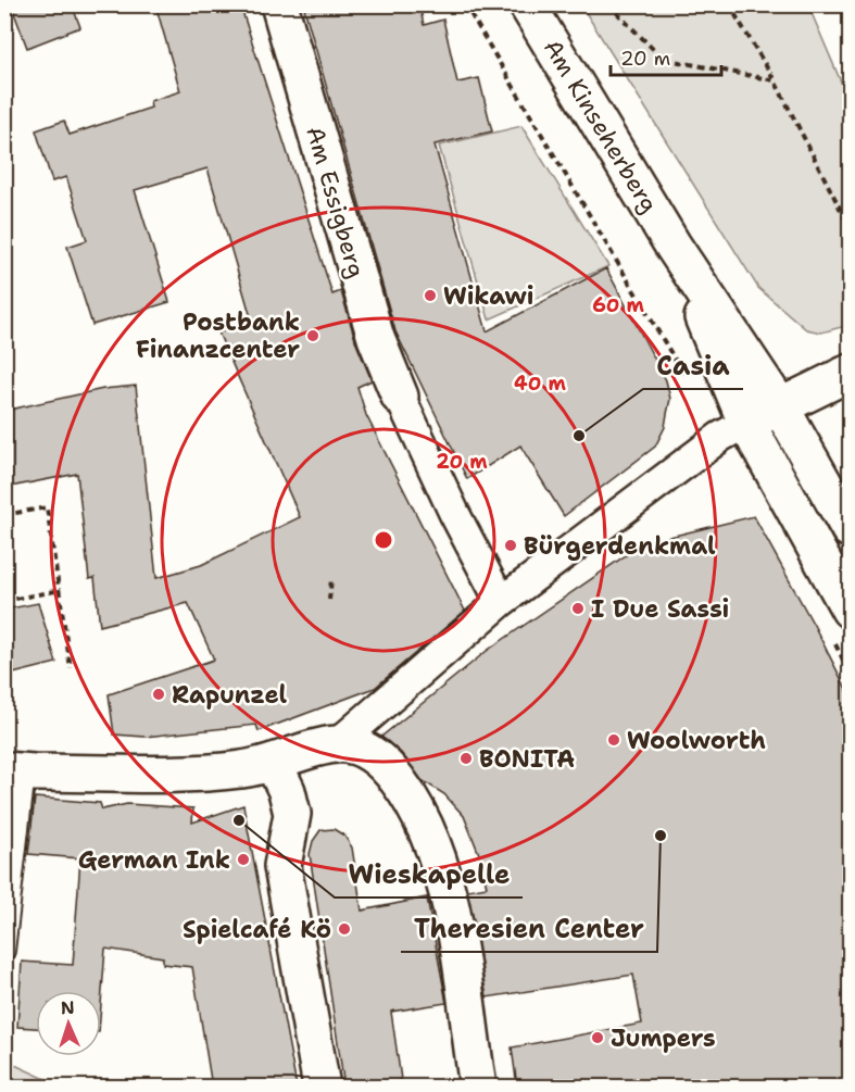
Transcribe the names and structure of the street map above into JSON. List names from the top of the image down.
{
  "streets": {
    "street": ["Am Kinseherberg", "Am Essigberg"]
  },
  "places": [
    "Wikawi",
    "Postbank Finanzcenter",
    "Casia",
    "Bürgerdenkmal",
    "I Due Sassi",
    "Rapunzel",
    "Woolworth",
    "BONITA",
    "Wieskapelle",
    "Theresien Center",
    "German Ink",
    "Spielcafé Kö",
    "Jumpers"
  ],
  "scale_bar": "20 m",
  "north": "top",
  "rings": ["60 m", "40 m", "20 m"]
}
